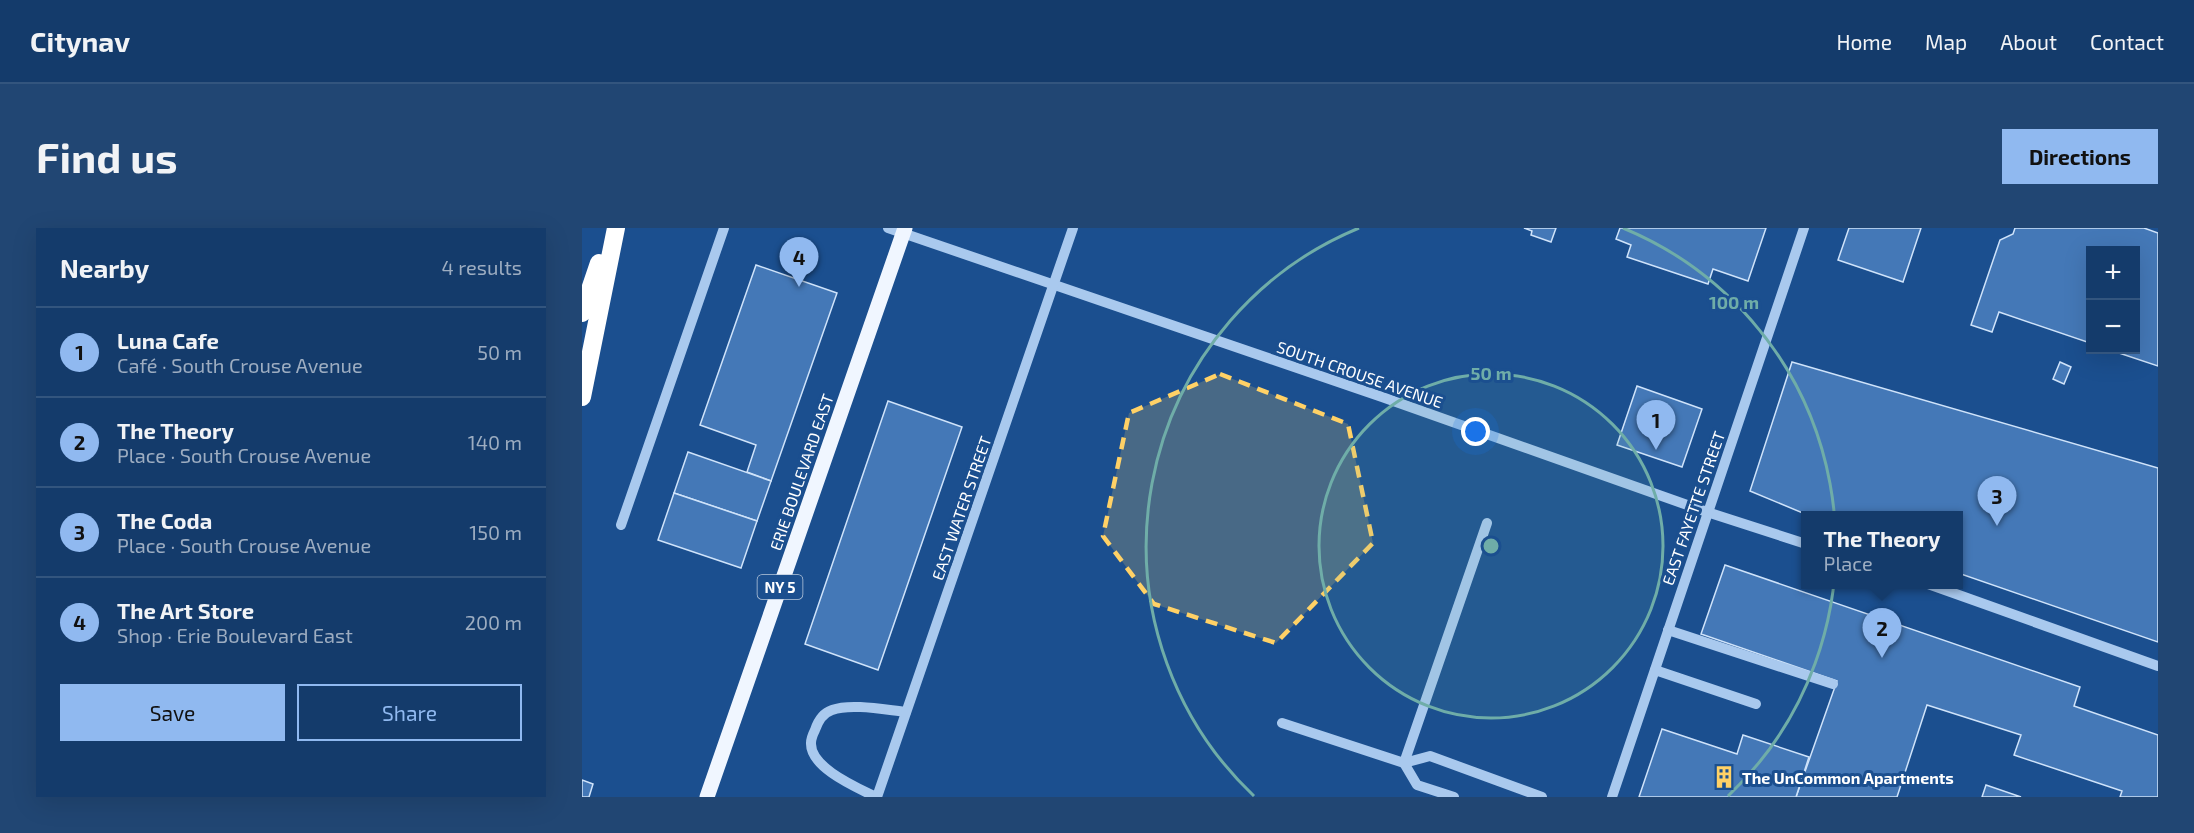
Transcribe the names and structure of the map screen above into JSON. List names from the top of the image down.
{
  "streets": {
    "main road": ["ERIE BOULEVARD EAST", "NY 5"],
    "street": ["SOUTH CROUSE AVENUE", "EAST WATER STREET", "EAST FAYETTE STREET"]
  },
  "crossings": [
    ["SOUTH CROUSE AVENUE", "ERIE BOULEVARD EAST"],
    ["SOUTH CROUSE AVENUE", "EAST WATER STREET"],
    ["SOUTH CROUSE AVENUE", "EAST FAYETTE STREET"]
  ],
  "places": {
    "building": ["The UnCommon Apartments"]
  },
  "page": {
    "header": "Citynav",
    "nav": [
      "Home",
      "Map",
      "About",
      "Contact"
    ],
    "buttons": [
      "Directions",
      ["Save", "Share"]
    ],
    "title": "Find us",
    "heading": ["Nearby", "4 results"],
    "pins": [
      "4",
      "1",
      "3",
      "2"
    ],
    "map_buttons": ["+", "−"],
    "list": [
      {
        "mark": "1",
        "name": "Luna Cafe",
        "note": "Café · South Crouse Avenue",
        "value": "50 m"
      },
      {
        "mark": "2",
        "name": "The Theory",
        "note": "Place · South Crouse Avenue",
        "value": "140 m"
      },
      {
        "mark": "3",
        "name": "The Coda",
        "note": "Place · South Crouse Avenue",
        "value": "150 m"
      },
      {
        "mark": "4",
        "name": "The Art Store",
        "note": "Shop · Erie Boulevard East",
        "value": "200 m"
      }
    ],
    "popup": ["The Theory", "Place"]
  },
  "rings": ["100 m", "50 m"]
}
